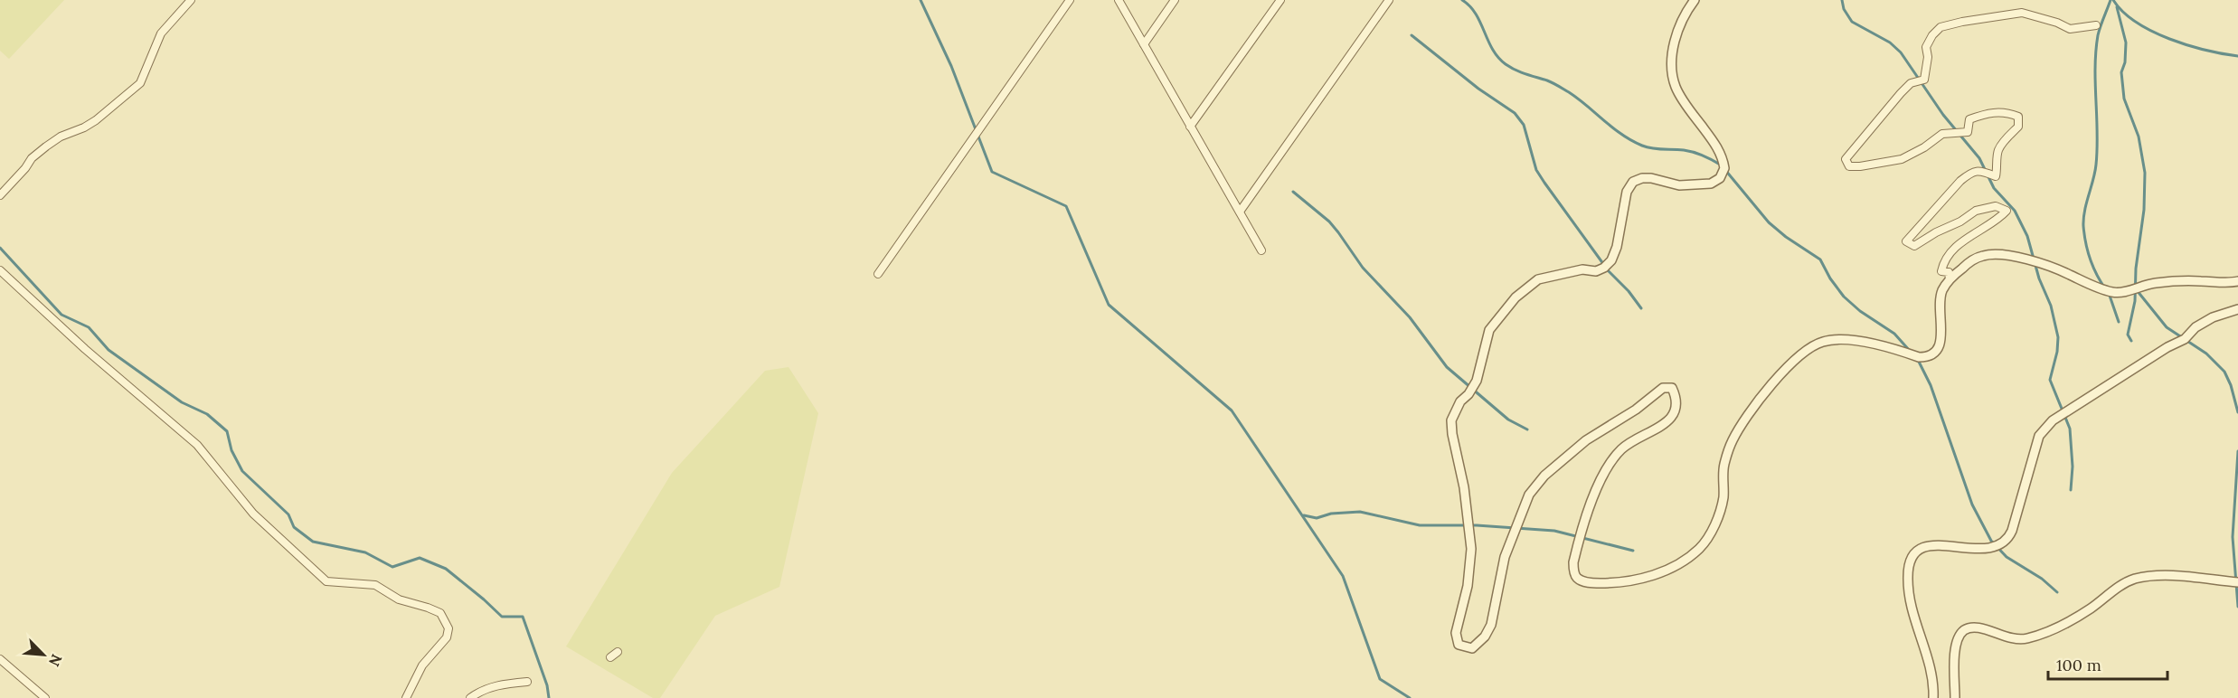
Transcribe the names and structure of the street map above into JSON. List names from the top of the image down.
{
  "scale_bar": "100 m",
  "north": "bottom right"
}
